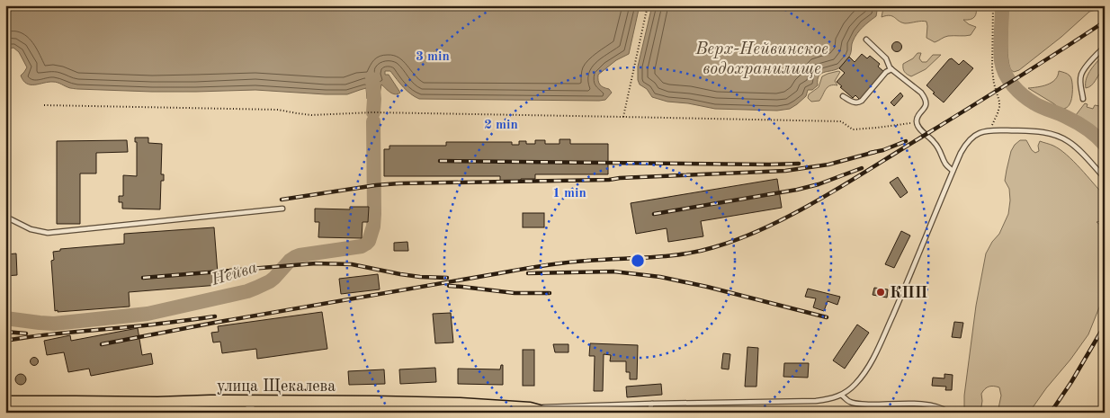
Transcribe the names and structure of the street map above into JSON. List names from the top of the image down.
{
  "streets": {
    "main road": ["улица Щекалева"]
  },
  "water": ["Верх-Нейвинское водохранилище", "Нейва"],
  "places": ["КПП"],
  "rings": ["3 min", "2 min", "1 min"]
}
